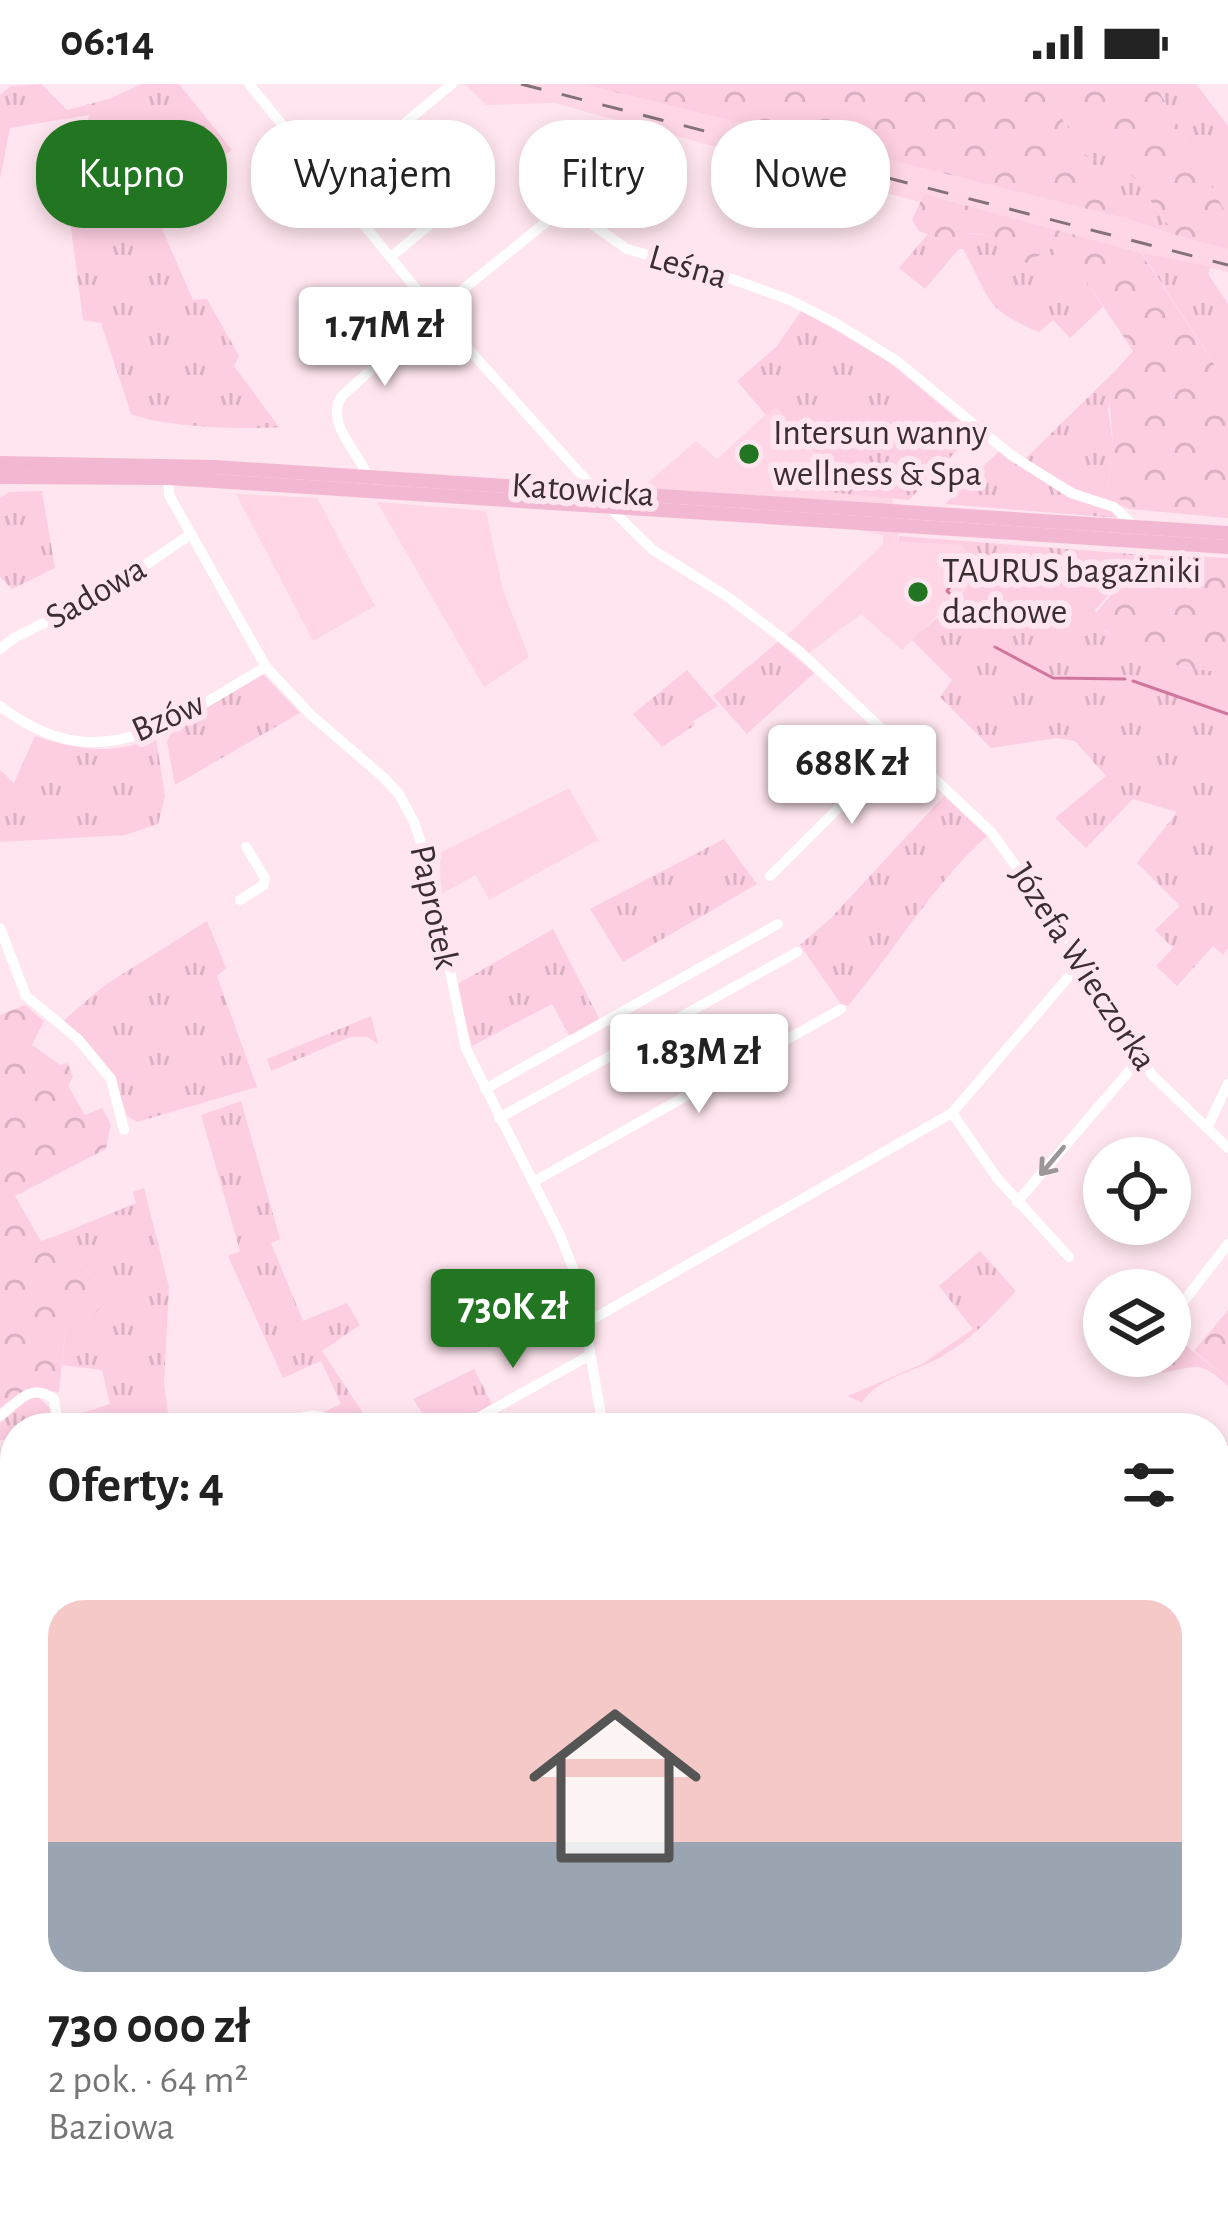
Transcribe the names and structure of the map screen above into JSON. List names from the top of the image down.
{
  "streets": {
    "main road": ["Katowicka"],
    "street": [
      "Leśna",
      "Sadowa",
      "Bzów",
      "Paprotek",
      "Józefa Wieczorka"
    ]
  },
  "crossings": [
    ["Leśna", "Katowicka"],
    ["Katowicka", "Paprotek"],
    ["Katowicka", "Józefa Wieczorka"],
    ["Sadowa", "Paprotek"],
    ["Bzów", "Paprotek"]
  ],
  "places": ["Intersun wanny wellness & Spa", "TAURUS bagażniki dachowe"],
  "page": {
    "status": "06:14",
    "chip": [
      "Kupno",
      "Wynajem",
      "Filtry",
      "Nowe"
    ],
    "price": [
      "1.71M zł",
      "688K zł",
      "1.83M zł",
      "730K zł"
    ],
    "heading": "Oferty: 4",
    "list": [
      {
        "name": "730 000 zł",
        "note": "2 pok. · 64 m² · Baziowa"
      }
    ]
  }
}
